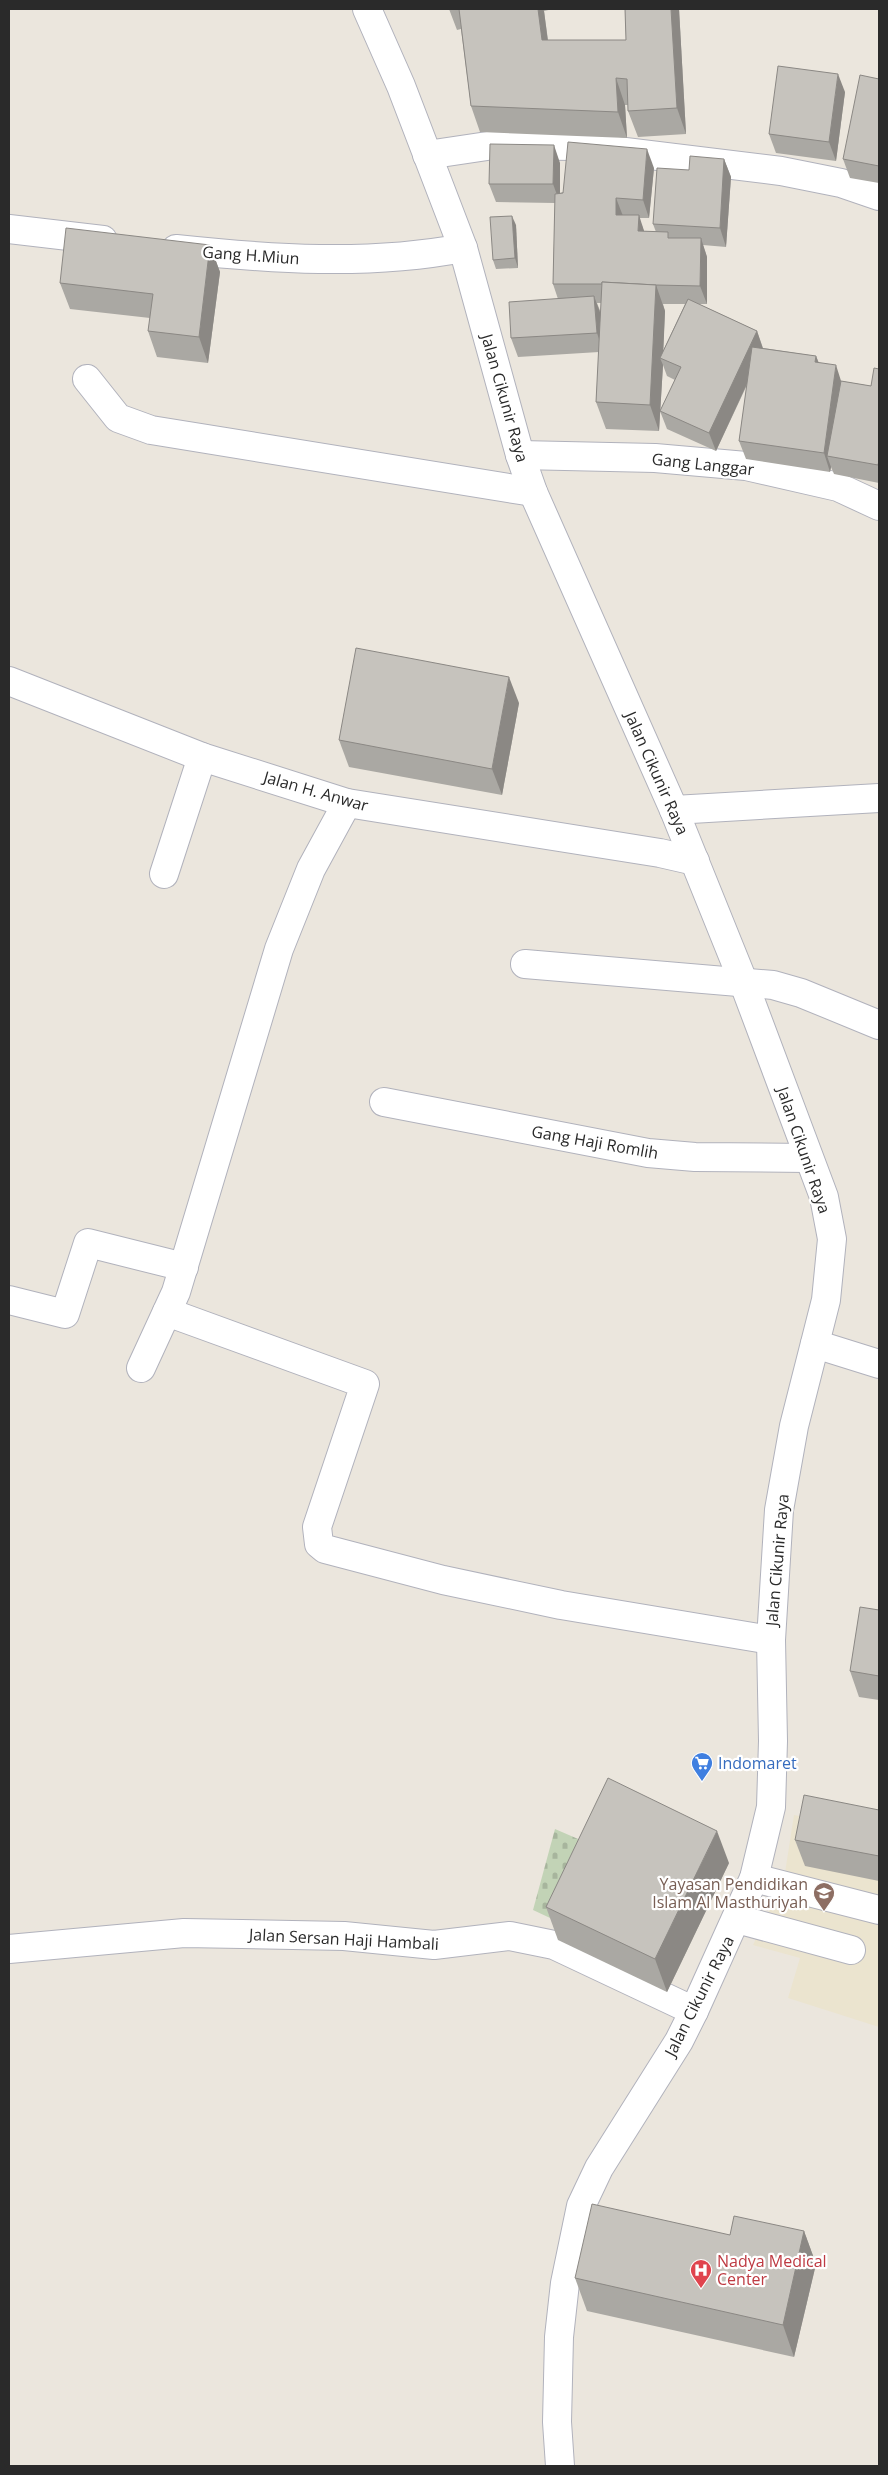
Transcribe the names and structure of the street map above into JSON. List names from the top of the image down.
{
  "streets": {
    "street": [
      "Gang H.Miun",
      "Jalan Cikunir Raya",
      "Gang Langgar",
      "Jalan H. Anwar",
      "Gang Haji Romlih",
      "Jalan Sersan Haji Hambali"
    ]
  },
  "crossings": [
    ["Gang H.Miun", "Jalan Cikunir Raya"],
    ["Jalan Cikunir Raya", "Gang Langgar"],
    ["Jalan Cikunir Raya", "Jalan H. Anwar"],
    ["Jalan Cikunir Raya", "Gang Haji Romlih"],
    ["Jalan Cikunir Raya", "Jalan Sersan Haji Hambali"]
  ],
  "places": {
    "supermarket": ["Indomaret"],
    "school or university": ["Yayasan Pendidikan Islam Al Masthuriyah"],
    "hospital": ["Nadya Medical Center"]
  }
}
